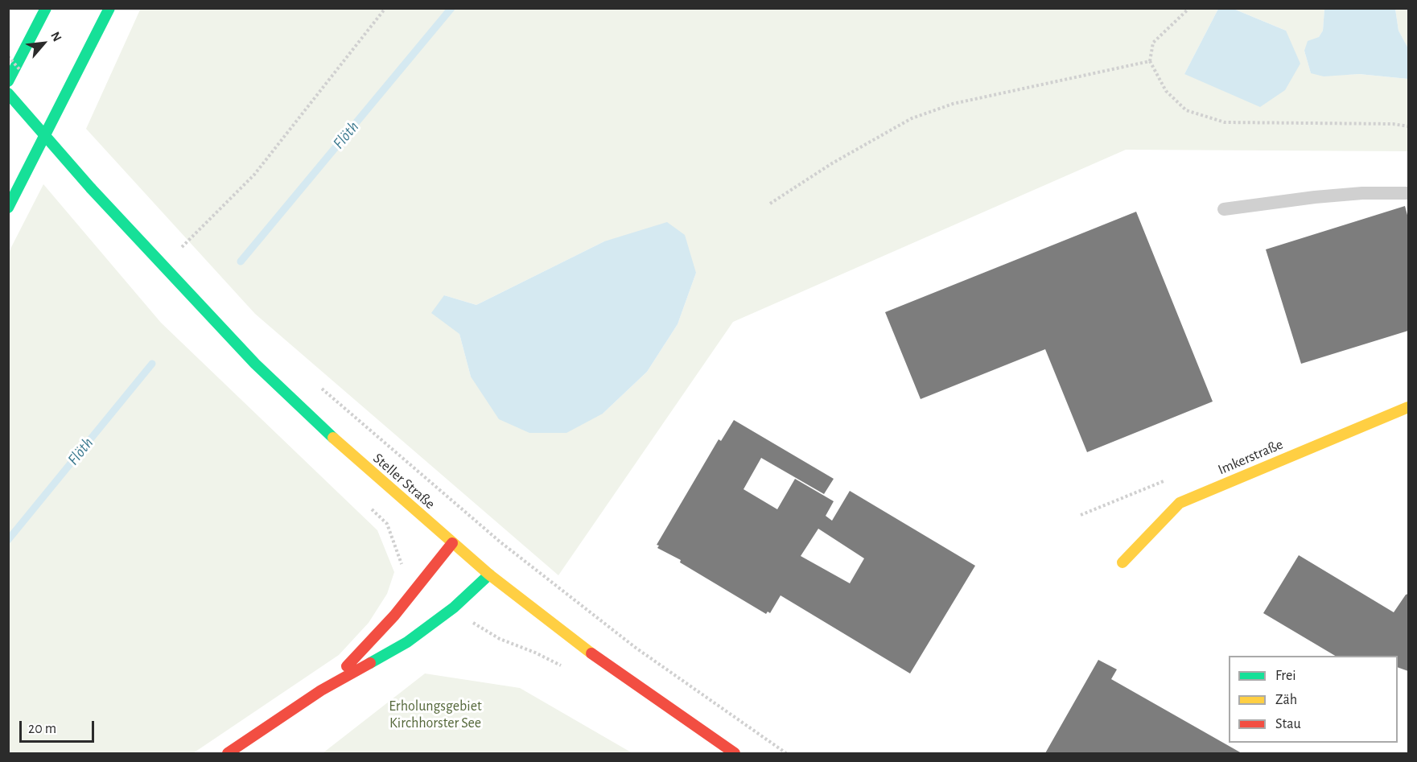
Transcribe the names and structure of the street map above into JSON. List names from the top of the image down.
{
  "streets": {
    "main road": ["Imkerstraße", "Steller Straße"]
  },
  "water": ["Flöth"],
  "parks": ["Erholungsgebiet Kirchhorster See"],
  "legend": ["Frei", "Zäh", "Stau"],
  "scale_bar": "20 m",
  "north": "top right"
}
